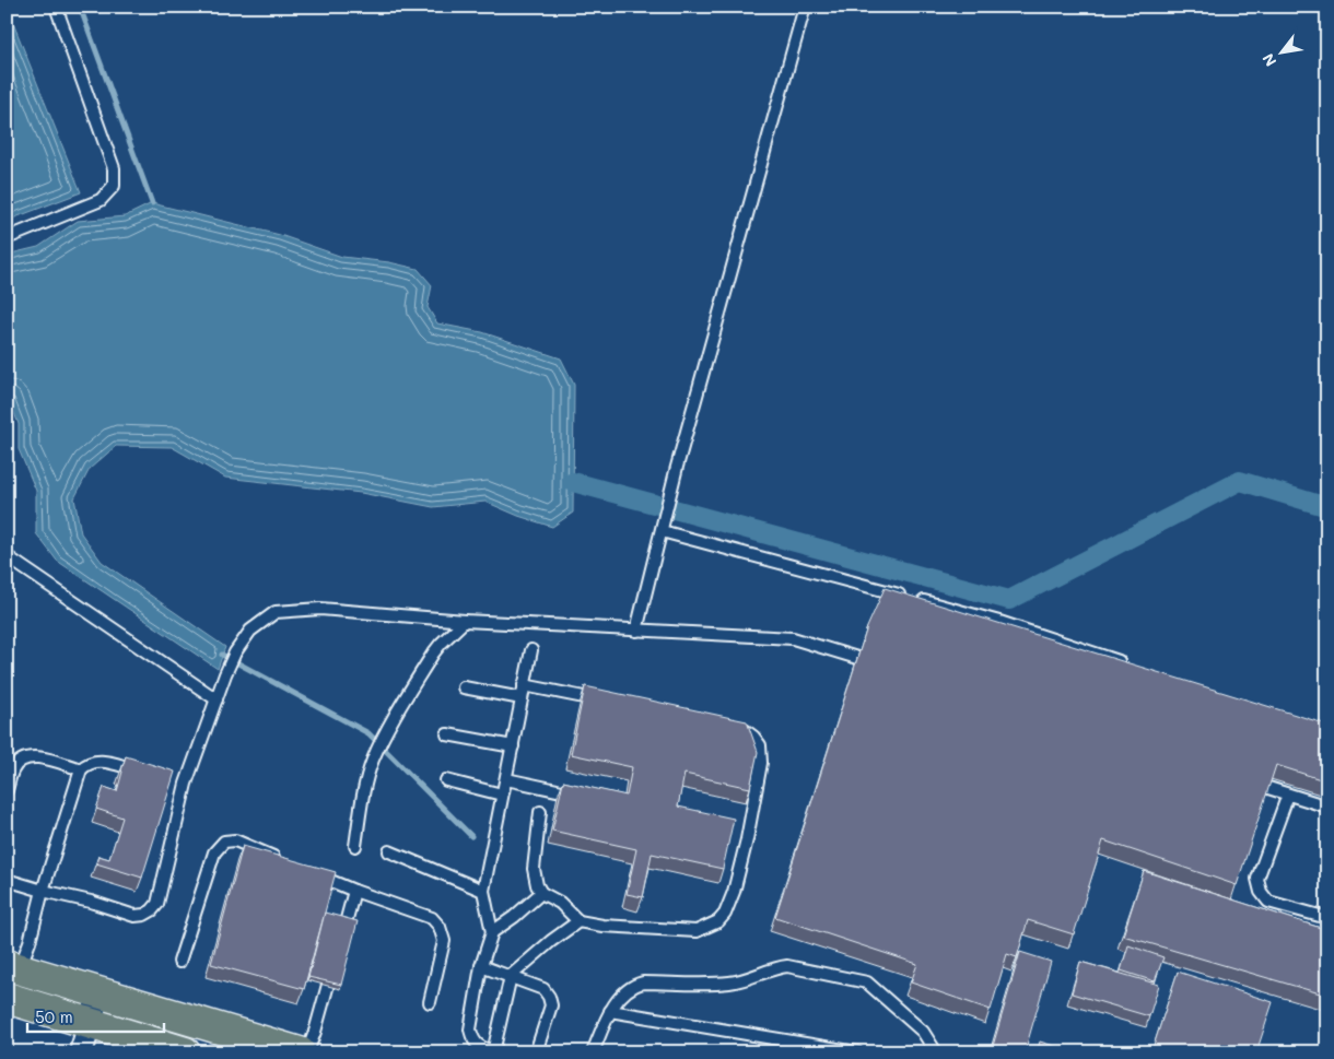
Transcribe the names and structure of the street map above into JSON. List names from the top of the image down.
{
  "scale_bar": "50 m",
  "north": "bottom left"
}
